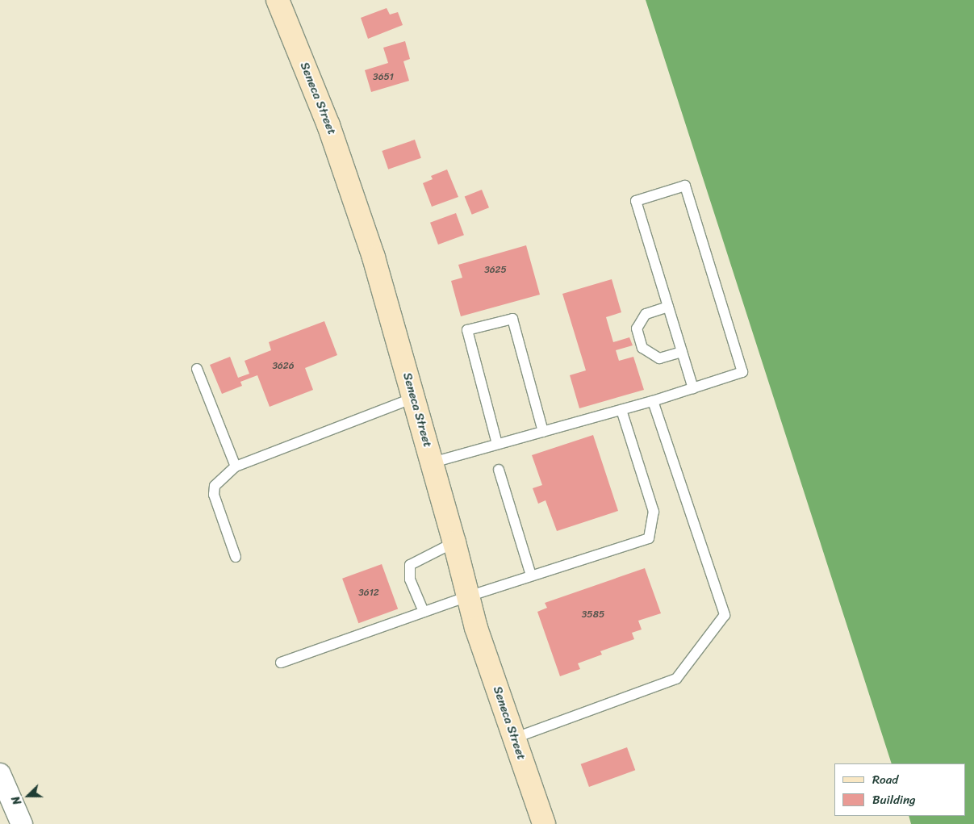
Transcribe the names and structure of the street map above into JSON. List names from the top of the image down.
{
  "streets": {
    "street": ["Seneca Street"]
  },
  "house_numbers": [
    "3651",
    "3625",
    "3626",
    "3612",
    "3585"
  ],
  "legend": ["Road", "Building"],
  "north": "left"
}
